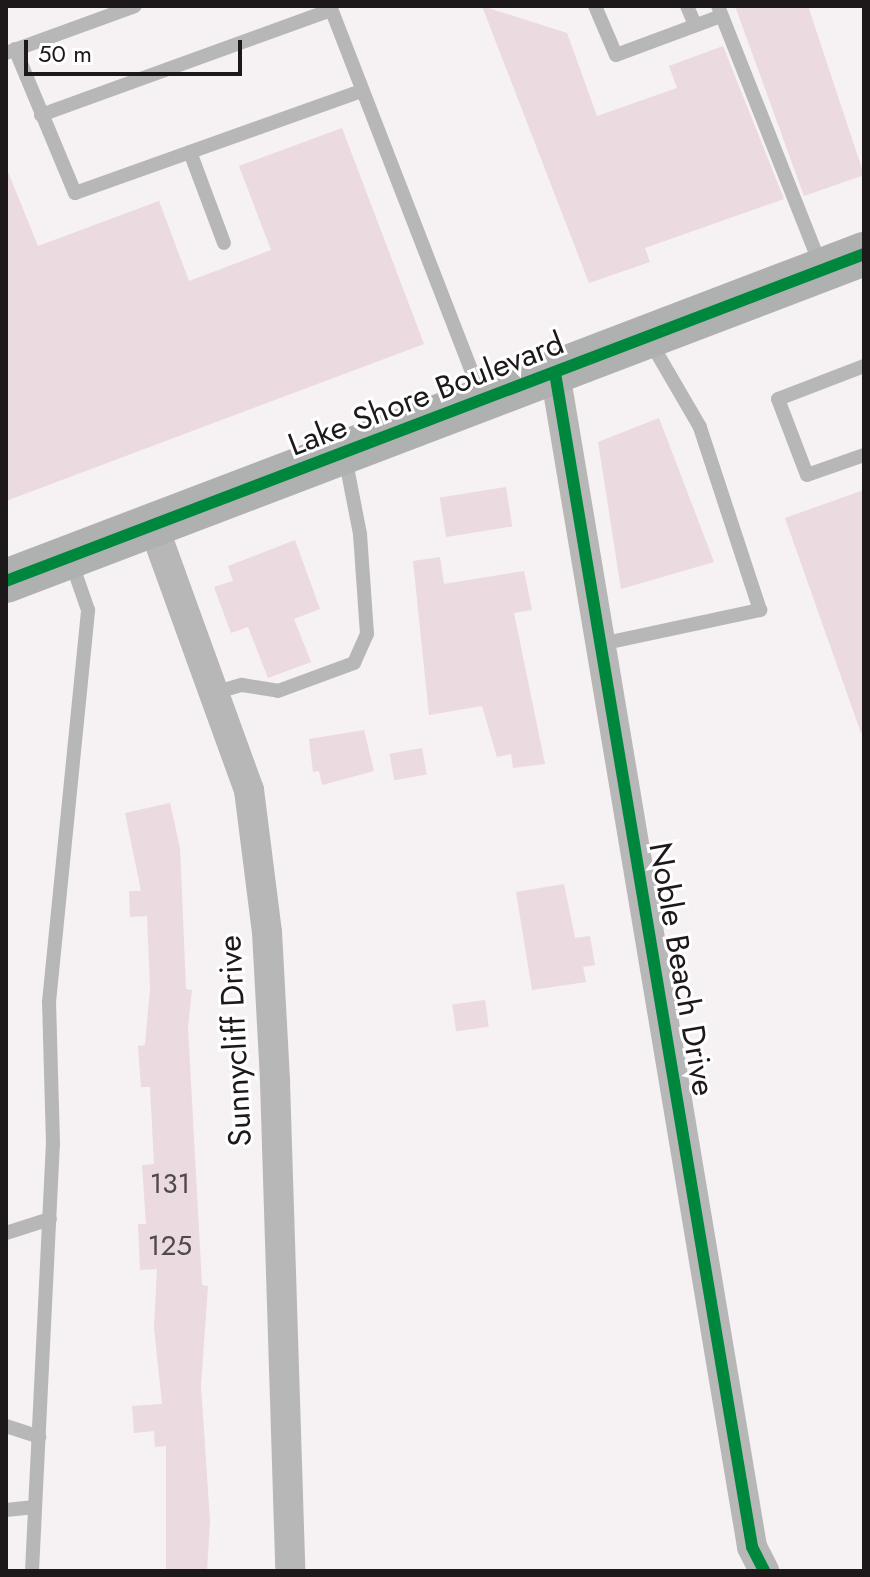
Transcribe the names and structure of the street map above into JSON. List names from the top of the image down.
{
  "streets": {
    "main road": ["Lake Shore Boulevard"],
    "street": ["Noble Beach Drive", "Sunnycliff Drive"]
  },
  "crossings": [
    ["Lake Shore Boulevard", "Noble Beach Drive"],
    ["Lake Shore Boulevard", "Sunnycliff Drive"]
  ],
  "house_numbers": ["131", "125"],
  "scale_bar": "50 m"
}
